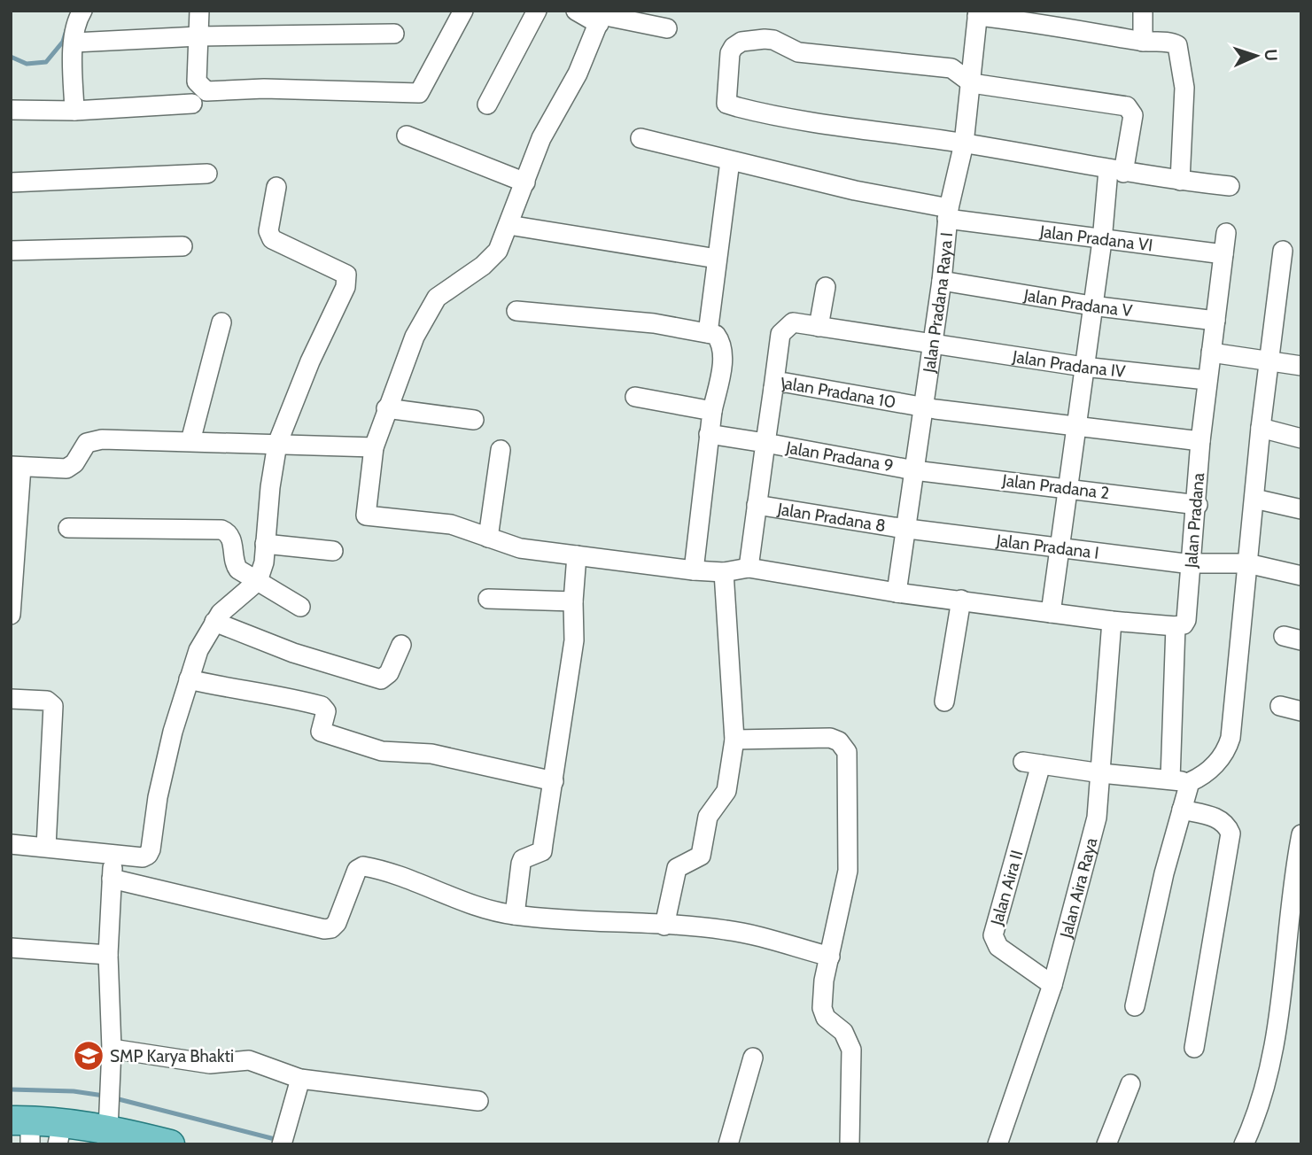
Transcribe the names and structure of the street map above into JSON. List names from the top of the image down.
{
  "streets": {
    "street": [
      "Jalan Pradana VI",
      "Jalan Pradana Raya I",
      "Jalan Pradana V",
      "Jalan Pradana IV",
      "Jalan Pradana 10",
      "Jalan Pradana 9",
      "Jalan Pradana 2",
      "Jalan Pradana 8",
      "Jalan Pradana",
      "Jalan Pradana I",
      "Jalan Aira II",
      "Jalan Aira Raya"
    ]
  },
  "crossings": [
    ["Jalan Pradana VI", "Jalan Pradana Raya I"],
    ["Jalan Pradana VI", "Jalan Pradana"],
    ["Jalan Pradana Raya I", "Jalan Pradana V"],
    ["Jalan Pradana Raya I", "Jalan Pradana IV"],
    ["Jalan Pradana Raya I", "Jalan Pradana 10"],
    ["Jalan Pradana Raya I", "Jalan Pradana 9"],
    ["Jalan Pradana Raya I", "Jalan Pradana 2"],
    ["Jalan Pradana Raya I", "Jalan Pradana 8"],
    ["Jalan Pradana Raya I", "Jalan Pradana I"],
    ["Jalan Pradana V", "Jalan Pradana"],
    ["Jalan Pradana IV", "Jalan Pradana 10"],
    ["Jalan Pradana IV", "Jalan Pradana"],
    ["Jalan Pradana 10", "Jalan Pradana 9"],
    ["Jalan Pradana 10", "Jalan Pradana 8"],
    ["Jalan Pradana 10", "Jalan Pradana"],
    ["Jalan Pradana 9", "Jalan Pradana 2"],
    ["Jalan Pradana 2", "Jalan Pradana"],
    ["Jalan Pradana 8", "Jalan Pradana I"],
    ["Jalan Pradana", "Jalan Pradana I"],
    ["Jalan Aira II", "Jalan Aira Raya"]
  ],
  "places": {
    "school or university": ["SMP Karya Bhakti"]
  },
  "north": "right"
}
